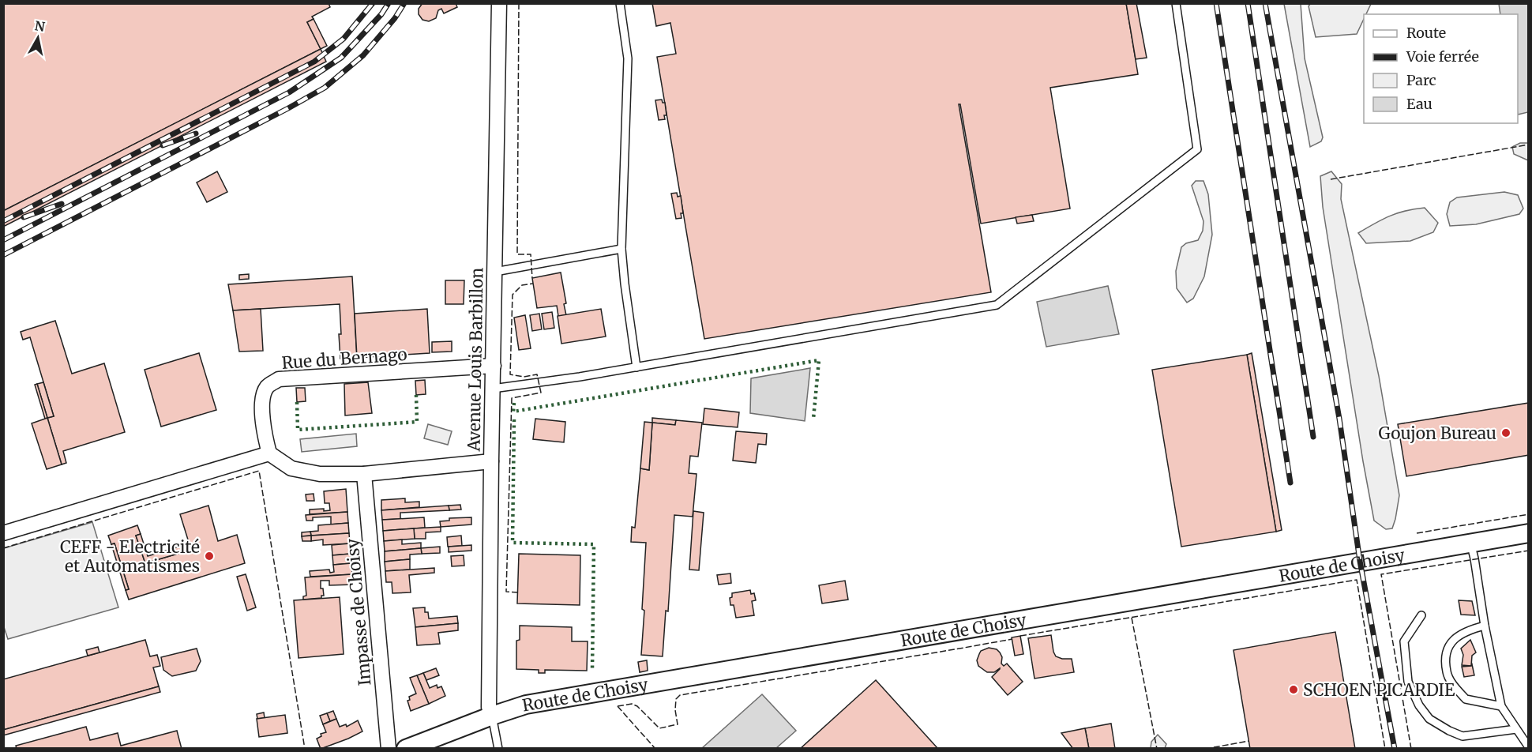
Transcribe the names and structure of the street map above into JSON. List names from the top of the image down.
{
  "streets": {
    "street": [
      "Rue du Bernago",
      "Avenue Louis Barbillon",
      "Route de Choisy",
      "Impasse de Choisy"
    ]
  },
  "crossings": [
    ["Rue du Bernago", "Avenue Louis Barbillon"],
    ["Avenue Louis Barbillon", "Route de Choisy"]
  ],
  "places": ["Goujon Bureau", "CEFF - Electricité et Automatismes", "SCHOEN PICARDIE"],
  "legend": [
    "Route",
    "Voie ferrée",
    "Parc",
    "Eau"
  ],
  "north": "top"
}
